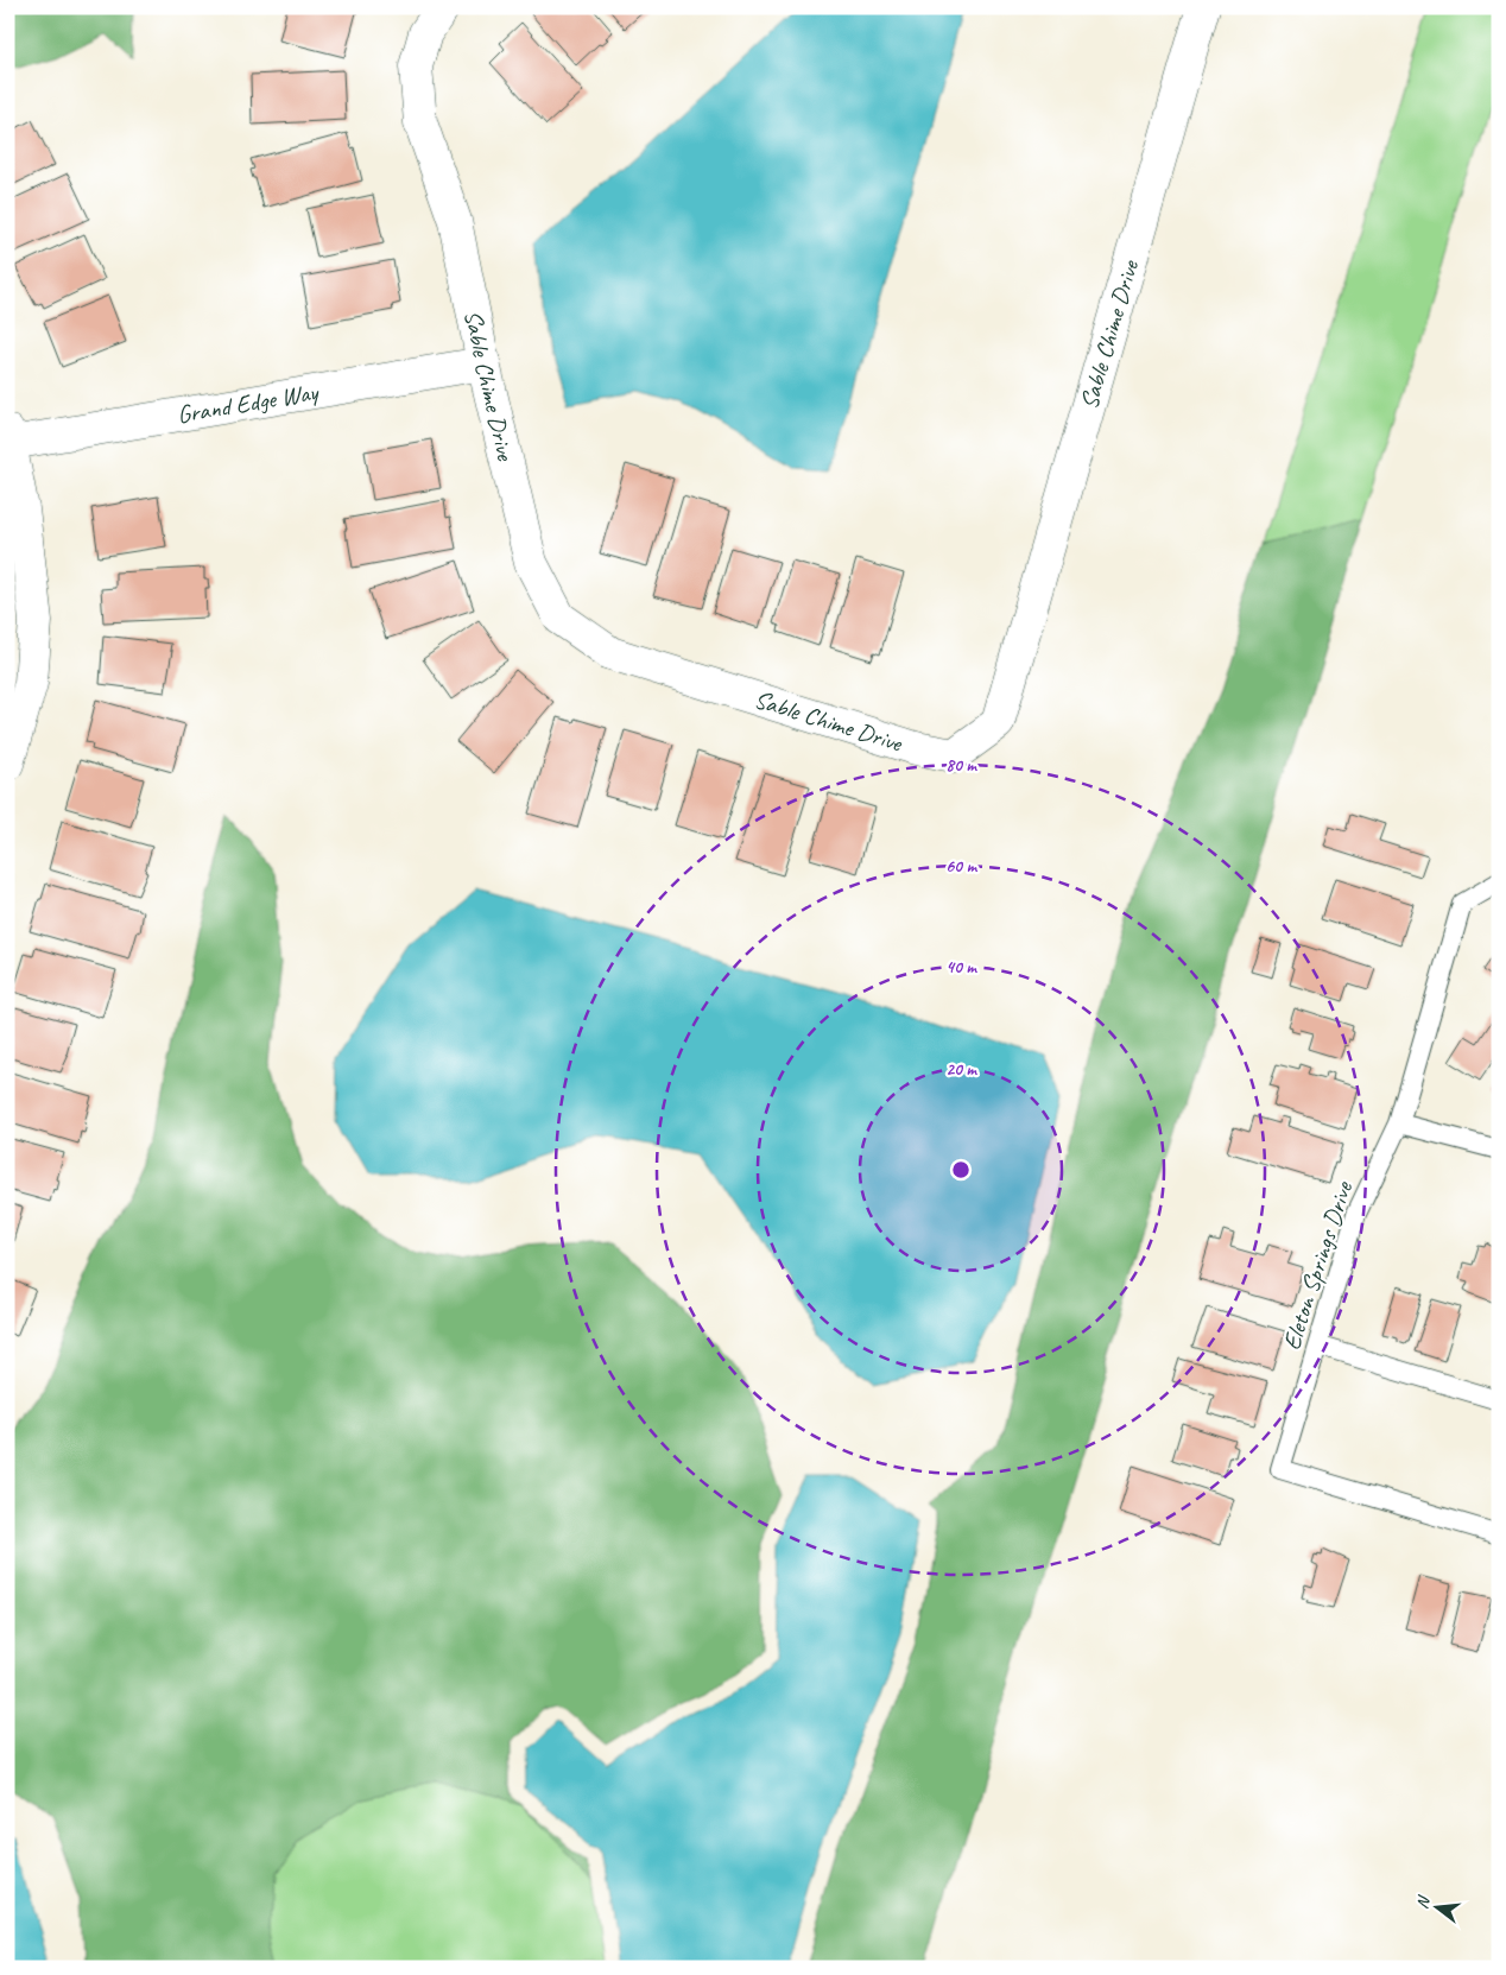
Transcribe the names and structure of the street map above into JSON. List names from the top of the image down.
{
  "streets": {
    "street": ["Sable Chime Drive", "Grand Edge Way"],
    "lane": ["Eleton Springs Drive"]
  },
  "crossings": [
    ["Sable Chime Drive", "Grand Edge Way"]
  ],
  "north": "left",
  "rings": [
    "80 m",
    "60 m",
    "40 m",
    "20 m"
  ]
}
